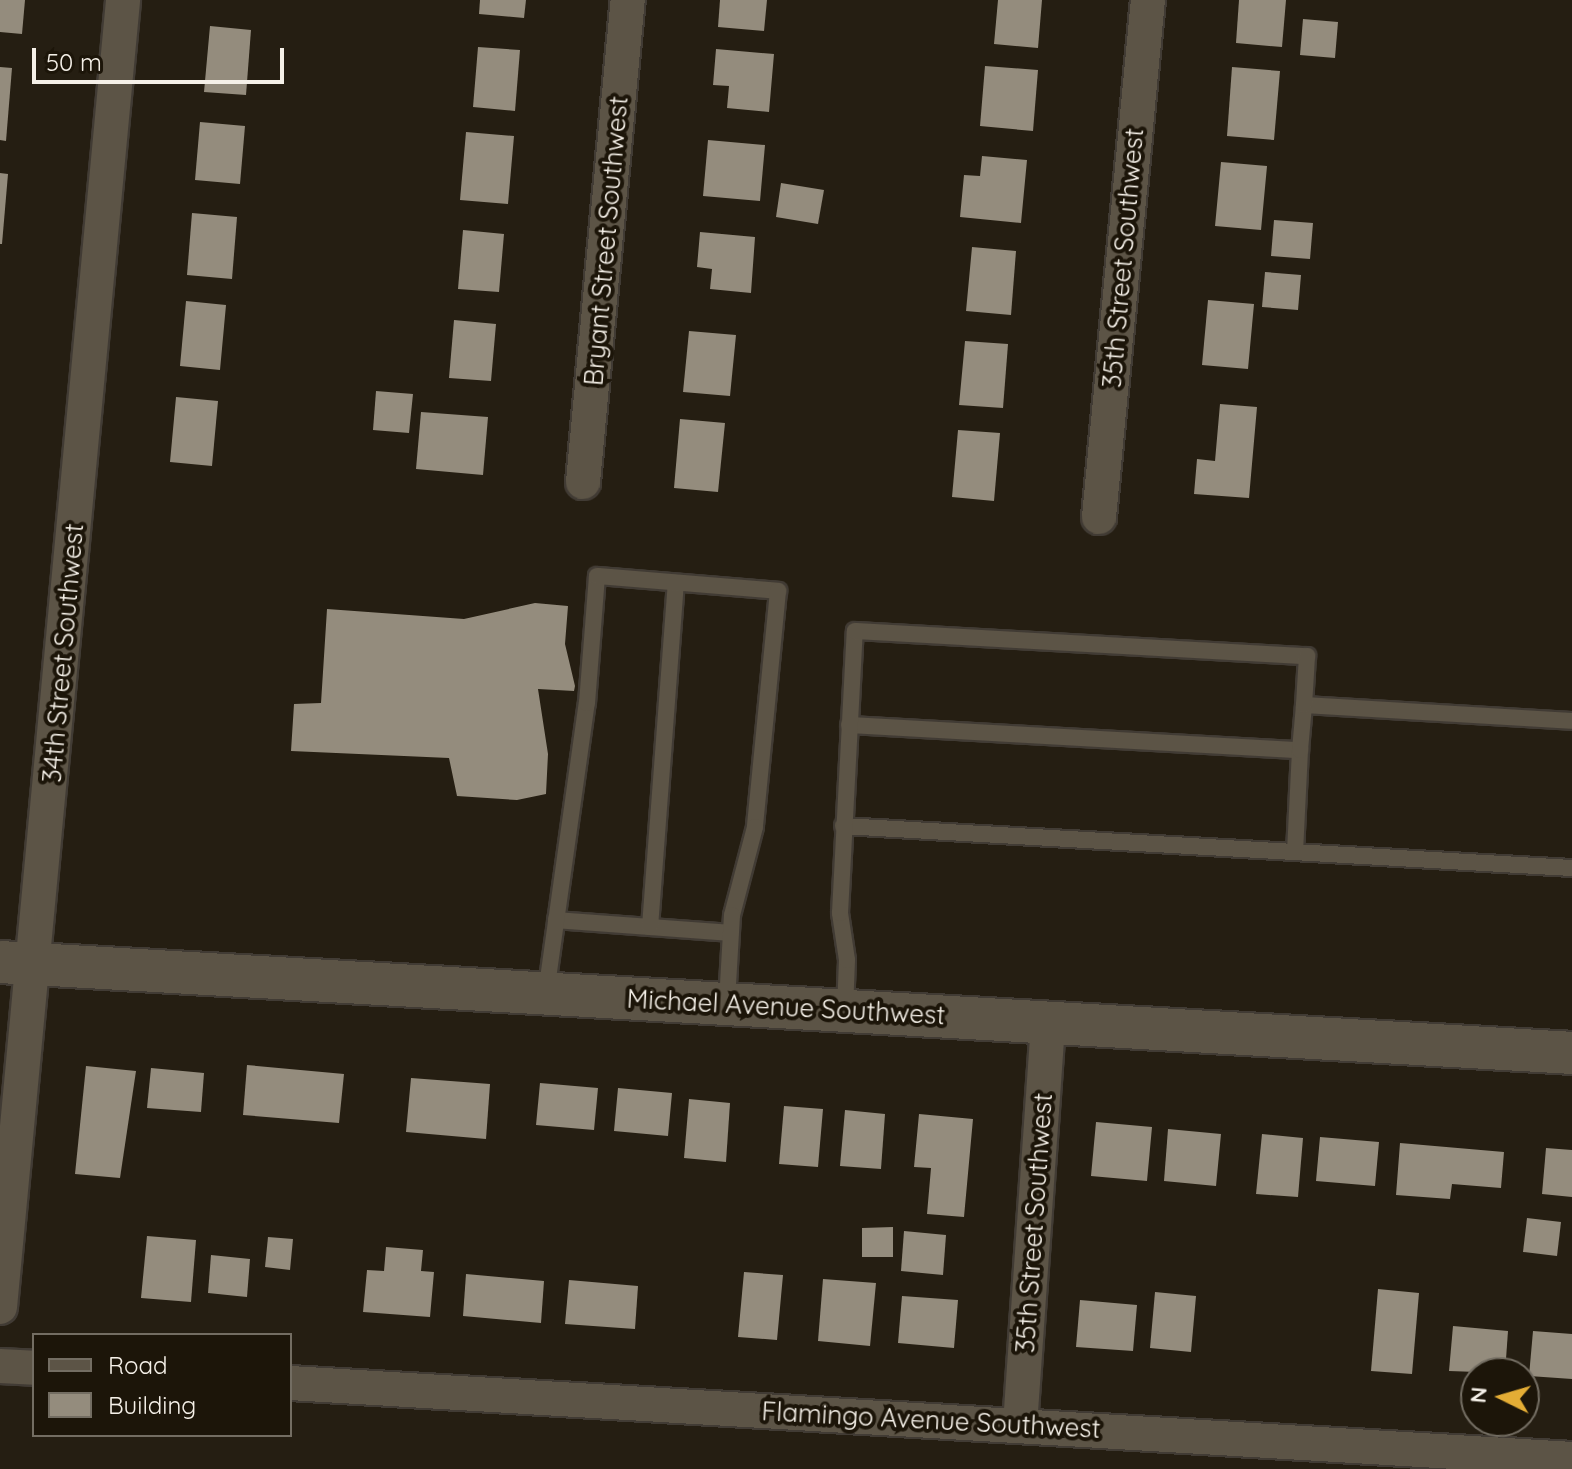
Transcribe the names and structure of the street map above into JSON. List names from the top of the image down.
{
  "streets": {
    "street": [
      "Bryant Street Southwest",
      "35th Street Southwest",
      "34th Street Southwest",
      "Michael Avenue Southwest",
      "Flamingo Avenue Southwest"
    ]
  },
  "crossings": [
    ["35th Street Southwest", "Michael Avenue Southwest"],
    ["35th Street Southwest", "Flamingo Avenue Southwest"],
    ["34th Street Southwest", "Michael Avenue Southwest"]
  ],
  "legend": ["Road", "Building"],
  "scale_bar": "50 m",
  "north": "left"
}
